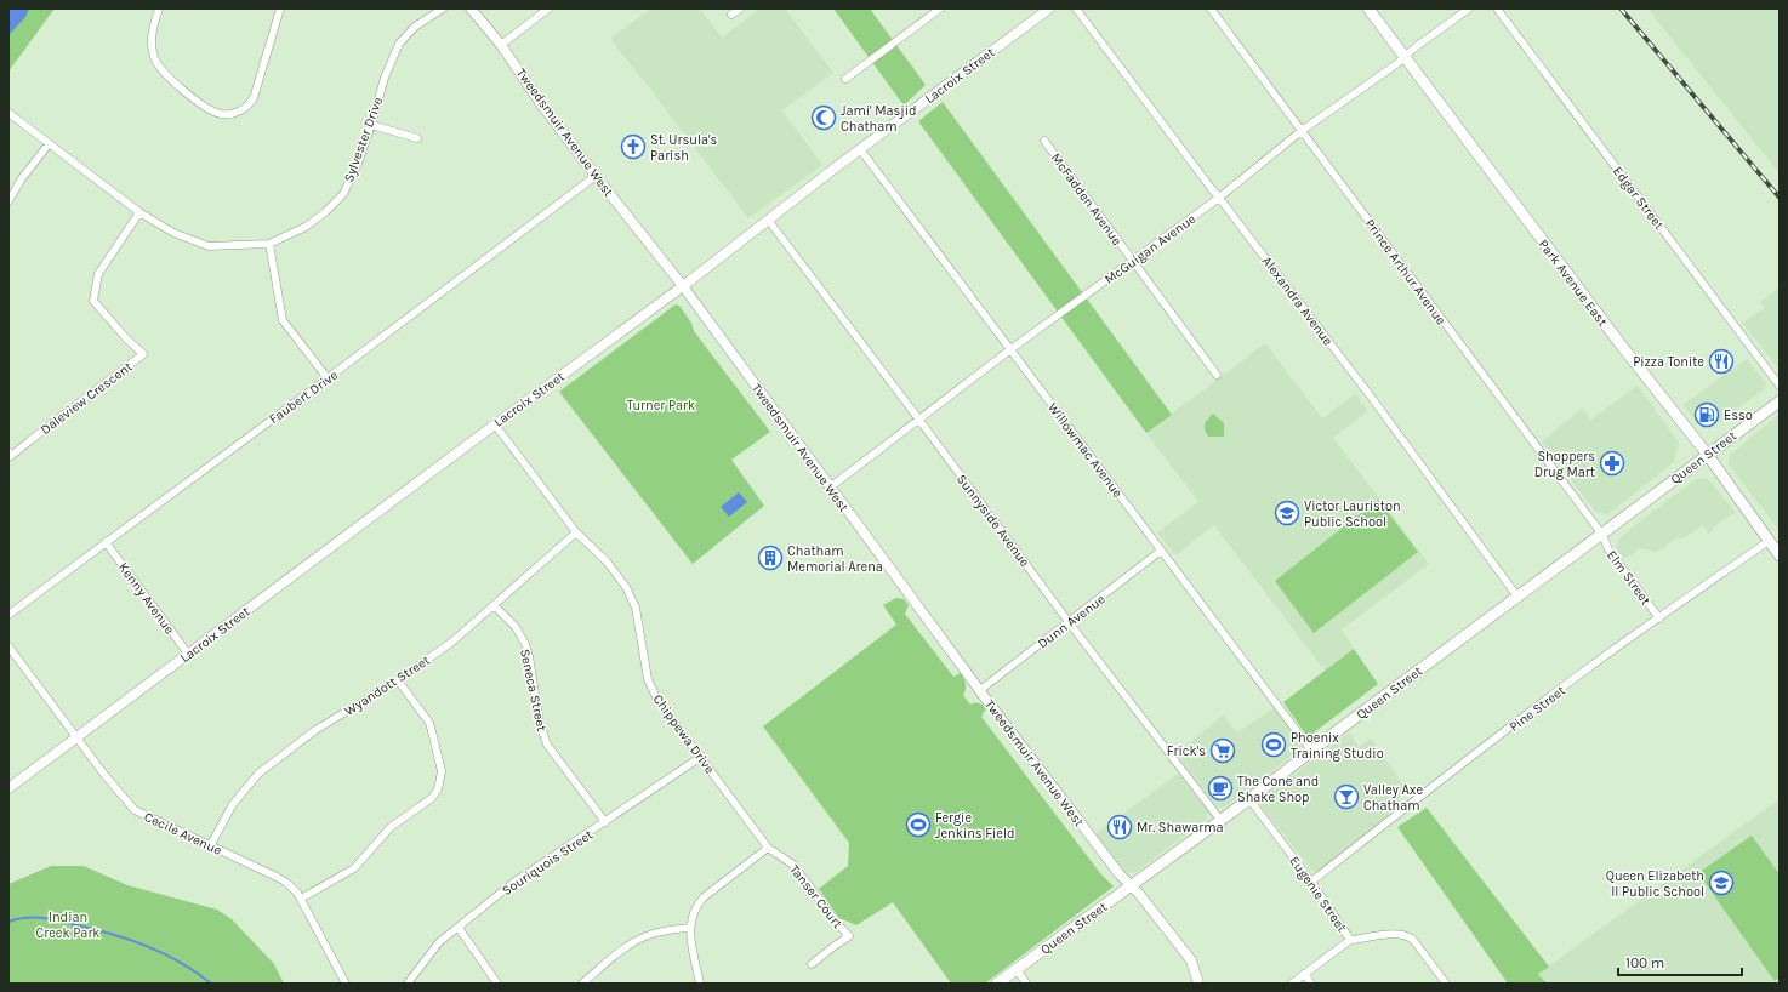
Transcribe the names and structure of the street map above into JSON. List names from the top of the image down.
{
  "streets": {
    "main road": ["Park Avenue East", "Queen Street"],
    "street": [
      "Lacroix Street",
      "Tweedsmuir Avenue West",
      "Sylvester Drive",
      "Edgar Street",
      "McFadden Avenue",
      "McGuigan Avenue",
      "Prince Arthur Avenue",
      "Alexandra Avenue",
      "Faubert Drive",
      "Daleview Crescent",
      "Willowmac Avenue",
      "Sunnyside Avenue",
      "Elm Street",
      "Kenny Avenue",
      "Dunn Avenue",
      "Wyandott Street",
      "Seneca Street",
      "Pine Street",
      "Chippewa Drive",
      "Cecile Avenue",
      "Souriquois Street",
      "Eugenie Street",
      "Tanser Court"
    ]
  },
  "crossings": [
    ["Lacroix Street", "Tweedsmuir Avenue West"],
    ["Lacroix Street", "Willowmac Avenue"],
    ["Lacroix Street", "Sunnyside Avenue"],
    ["Lacroix Street", "Kenny Avenue"],
    ["Lacroix Street", "Chippewa Drive"],
    ["Lacroix Street", "Cecile Avenue"],
    ["Tweedsmuir Avenue West", "McGuigan Avenue"],
    ["Tweedsmuir Avenue West", "Faubert Drive"],
    ["Tweedsmuir Avenue West", "Queen Street"],
    ["Tweedsmuir Avenue West", "Dunn Avenue"],
    ["Sylvester Drive", "Daleview Crescent"],
    ["McFadden Avenue", "McGuigan Avenue"],
    ["McGuigan Avenue", "Prince Arthur Avenue"],
    ["McGuigan Avenue", "Park Avenue East"],
    ["McGuigan Avenue", "Alexandra Avenue"],
    ["McGuigan Avenue", "Willowmac Avenue"],
    ["McGuigan Avenue", "Sunnyside Avenue"],
    ["Prince Arthur Avenue", "Queen Street"],
    ["Prince Arthur Avenue", "Elm Street"],
    ["Park Avenue East", "Queen Street"],
    ["Park Avenue East", "Pine Street"],
    ["Alexandra Avenue", "Queen Street"],
    ["Faubert Drive", "Kenny Avenue"],
    ["Willowmac Avenue", "Queen Street"],
    ["Willowmac Avenue", "Dunn Avenue"],
    ["Queen Street", "Sunnyside Avenue"],
    ["Queen Street", "Elm Street"],
    ["Queen Street", "Eugenie Street"],
    ["Sunnyside Avenue", "Dunn Avenue"],
    ["Elm Street", "Pine Street"],
    ["Wyandott Street", "Seneca Street"],
    ["Wyandott Street", "Chippewa Drive"],
    ["Wyandott Street", "Cecile Avenue"],
    ["Seneca Street", "Souriquois Street"],
    ["Pine Street", "Eugenie Street"],
    ["Chippewa Drive", "Souriquois Street"],
    ["Chippewa Drive", "Tanser Court"]
  ],
  "parks": ["Turner Park", "Indian Creek Park"],
  "places": {
    "mosque": ["Jami' Masjid Chatham"],
    "church": ["St. Ursula's Parish"],
    "restaurant": ["Pizza Tonite", "Mr. Shawarma"],
    "fuel station": ["Esso"],
    "pharmacy": ["Shoppers Drug Mart"],
    "school or university": ["Victor Lauriston Public School", "Queen Elizabeth II Public School"],
    "building": ["Chatham Memorial Arena"],
    "sports": ["Phoenix Training Studio", "Fergie Jenkins Field"],
    "supermarket": ["Frick's"],
    "cafe": ["The Cone and Shake Shop"],
    "bar": ["Valley Axe Chatham"]
  },
  "scale_bar": "100 m"
}
